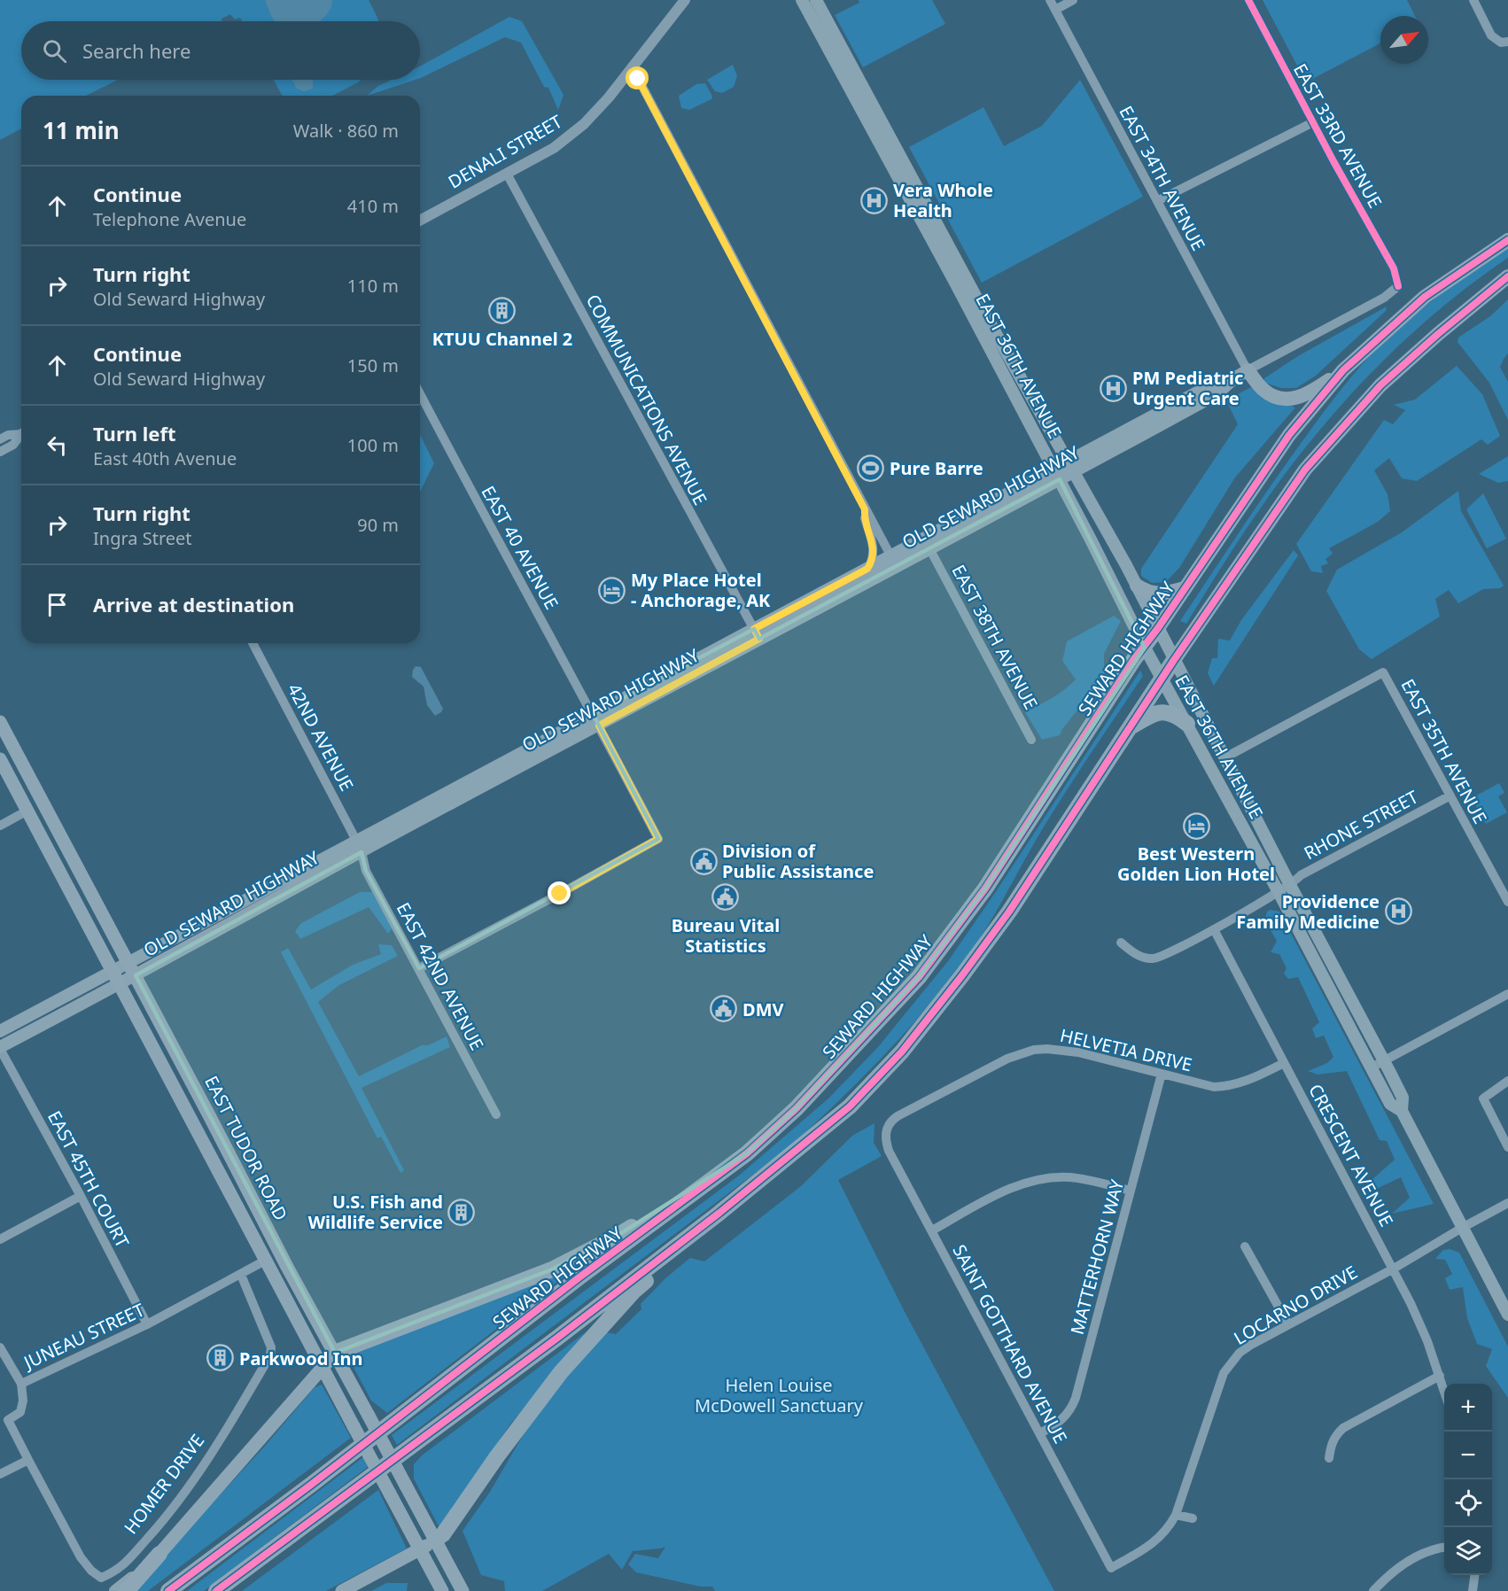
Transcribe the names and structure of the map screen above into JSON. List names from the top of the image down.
{
  "streets": {
    "highway": ["SEWARD HIGHWAY"],
    "main road": ["EAST 36TH AVENUE", "OLD SEWARD HIGHWAY", "EAST TUDOR ROAD"],
    "street": [
      "EAST 33RD AVENUE",
      "DENALI STREET",
      "EAST 34TH AVENUE",
      "COMMUNICATIONS AVENUE",
      "EAST 40 AVENUE",
      "EAST 38TH AVENUE",
      "42ND AVENUE",
      "EAST 35TH AVENUE",
      "RHONE STREET",
      "EAST 42ND AVENUE",
      "HELVETIA DRIVE",
      "CRESCENT AVENUE",
      "EAST 45TH COURT",
      "MATTERHORN WAY",
      "LOCARNO DRIVE",
      "JUNEAU STREET",
      "SAINT GOTTHARD AVENUE",
      "HOMER DRIVE"
    ]
  },
  "crossings": [
    ["EAST 33RD AVENUE", "OLD SEWARD HIGHWAY"],
    ["DENALI STREET", "COMMUNICATIONS AVENUE"],
    ["EAST 34TH AVENUE", "OLD SEWARD HIGHWAY"],
    ["EAST 36TH AVENUE", "OLD SEWARD HIGHWAY"],
    ["EAST 36TH AVENUE", "SEWARD HIGHWAY"],
    ["EAST 36TH AVENUE", "EAST 35TH AVENUE"],
    ["EAST 36TH AVENUE", "RHONE STREET"],
    ["EAST 36TH AVENUE", "LOCARNO DRIVE"],
    ["COMMUNICATIONS AVENUE", "OLD SEWARD HIGHWAY"],
    ["OLD SEWARD HIGHWAY", "EAST 40 AVENUE"],
    ["OLD SEWARD HIGHWAY", "EAST 38TH AVENUE"],
    ["OLD SEWARD HIGHWAY", "42ND AVENUE"],
    ["OLD SEWARD HIGHWAY", "EAST 42ND AVENUE"],
    ["OLD SEWARD HIGHWAY", "EAST TUDOR ROAD"],
    ["OLD SEWARD HIGHWAY", "EAST 45TH COURT"],
    ["EAST 40 AVENUE", "EAST 42ND AVENUE"],
    ["42ND AVENUE", "EAST 42ND AVENUE"],
    ["EAST 35TH AVENUE", "RHONE STREET"],
    ["RHONE STREET", "CRESCENT AVENUE"],
    ["HELVETIA DRIVE", "CRESCENT AVENUE"],
    ["HELVETIA DRIVE", "MATTERHORN WAY"],
    ["HELVETIA DRIVE", "SAINT GOTTHARD AVENUE"],
    ["EAST TUDOR ROAD", "JUNEAU STREET"],
    ["CRESCENT AVENUE", "LOCARNO DRIVE"],
    ["EAST 45TH COURT", "JUNEAU STREET"],
    ["MATTERHORN WAY", "SAINT GOTTHARD AVENUE"],
    ["LOCARNO DRIVE", "SAINT GOTTHARD AVENUE"],
    ["JUNEAU STREET", "HOMER DRIVE"]
  ],
  "parks": ["Helen Louise McDowell Sanctuary"],
  "places": {
    "hospital": ["Vera Whole Health", "PM Pediatric Urgent Care", "Providence Family Medicine"],
    "building": ["KTUU Channel 2", "U.S. Fish and Wildlife Service", "Parkwood Inn"],
    "sports": ["Pure Barre"],
    "hotel": ["My Place Hotel - Anchorage, AK", "Best Western Golden Lion Hotel"],
    "public building": ["Division of Public Assistance", "Bureau Vital Statistics", "DMV"]
  },
  "north": "top right",
  "page": {
    "search": "Search here",
    "heading": ["11 min", "Walk · 860 m"],
    "list": [
      ["Continue", "Telephone Avenue", "410 m"],
      ["Turn right", "Old Seward Highway", "110 m"],
      ["Continue", "Old Seward Highway", "150 m"],
      ["Turn left", "East 40th Avenue", "100 m"],
      ["Turn right", "Ingra Street", "90 m"],
      "Arrive at destination"
    ],
    "map_buttons": ["+", "−"]
  }
}
